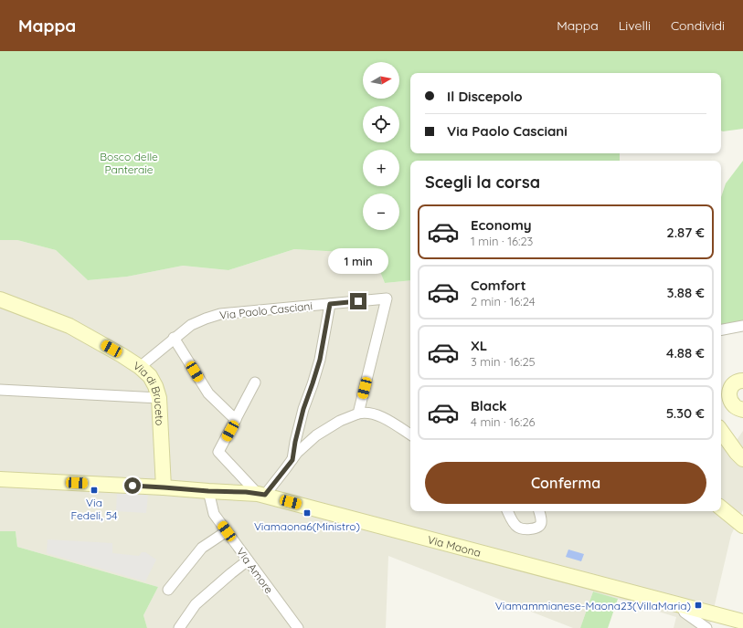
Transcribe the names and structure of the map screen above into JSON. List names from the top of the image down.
{
  "streets": {
    "main road": ["Via di Bruceto", "Via Maona"],
    "street": ["Via Paolo Casciani", "Via Amore"]
  },
  "crossings": [
    ["Via Paolo Casciani", "Via di Bruceto"],
    ["Via di Bruceto", "Via Maona"],
    ["Via Maona", "Via Amore"]
  ],
  "parks": ["Bosco delle Panteraie"],
  "places": {
    "transit": ["Via Fedeli, 54", "Viamaona6(Ministro)", "Viamammianese-Maona23(VillaMaria)"]
  },
  "north": "right",
  "page": {
    "header": "Mappa",
    "nav": ["Mappa", "Livelli", "Condividi"],
    "map_buttons": ["+", "−"],
    "banner": ["Il Discepolo", "Via Paolo Casciani"],
    "heading": "Scegli la corsa",
    "list": [
      {
        "name": "Economy",
        "note": "1 min · 16:23",
        "value": "2.87 €"
      },
      {
        "name": "Comfort",
        "note": "2 min · 16:24",
        "value": "3.88 €"
      },
      {
        "name": "XL",
        "note": "3 min · 16:25",
        "value": "4.88 €"
      },
      {
        "name": "Black",
        "note": "4 min · 16:26",
        "value": "5.30 €"
      }
    ],
    "bubble": "1 min",
    "buttons": "Conferma"
  }
}
